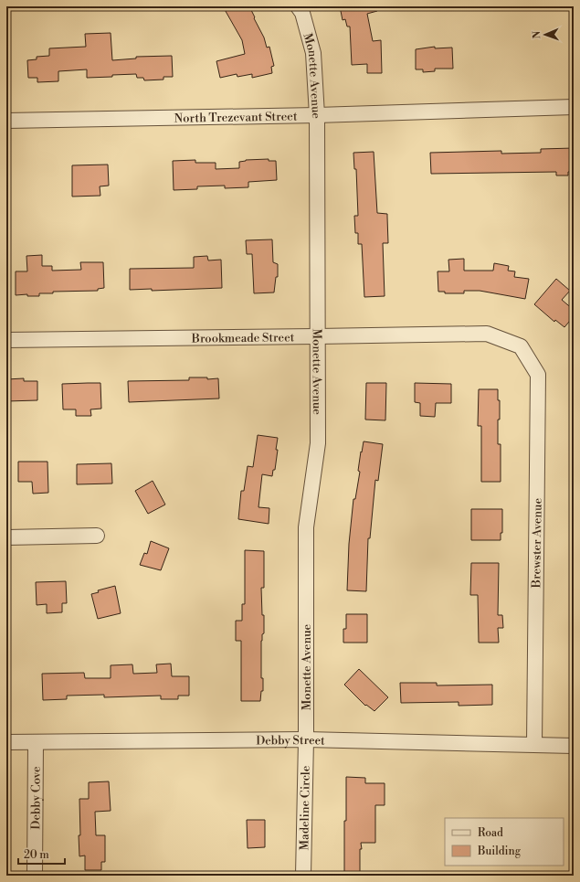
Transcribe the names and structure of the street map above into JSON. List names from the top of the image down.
{
  "streets": {
    "street": [
      "Monette Avenue",
      "North Trezevant Street",
      "Brookmeade Street",
      "Brewster Avenue",
      "Debby Street",
      "Debby Cove",
      "Madeline Circle"
    ]
  },
  "crossings": [
    ["Monette Avenue", "North Trezevant Street"],
    ["Monette Avenue", "Brookmeade Street"],
    ["Monette Avenue", "Debby Street"],
    ["Monette Avenue", "Madeline Circle"],
    ["Brookmeade Street", "Brewster Avenue"],
    ["Brewster Avenue", "Debby Street"],
    ["Debby Street", "Debby Cove"],
    ["Debby Street", "Madeline Circle"]
  ],
  "legend": ["Road", "Building"],
  "scale_bar": "20 m",
  "north": "left"
}
